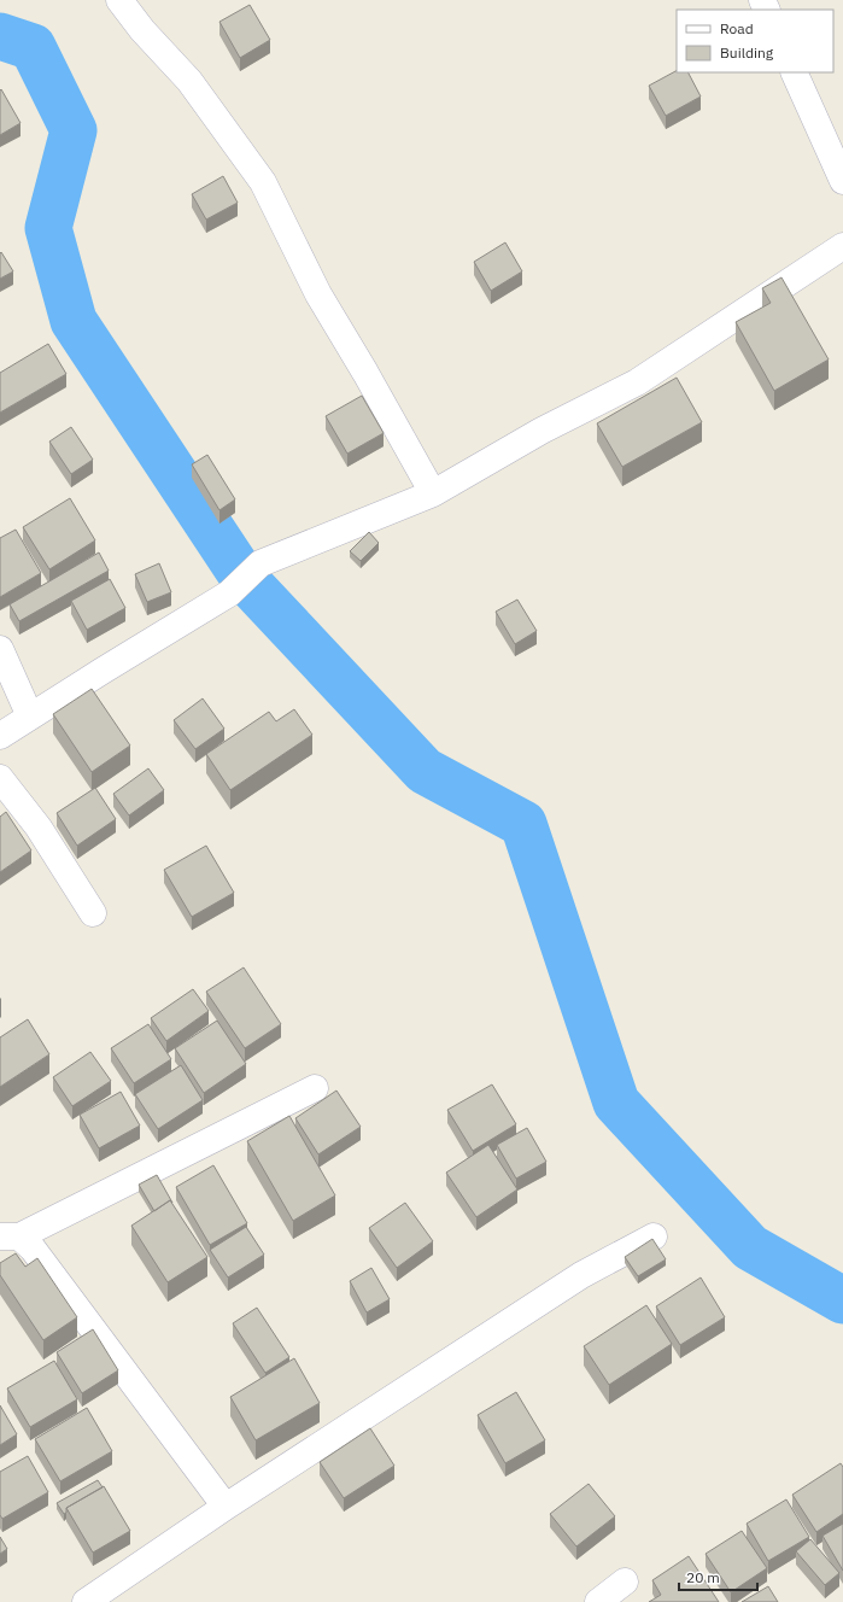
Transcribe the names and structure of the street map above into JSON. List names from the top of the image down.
{
  "legend": ["Road", "Building"],
  "scale_bar": "20 m"
}
